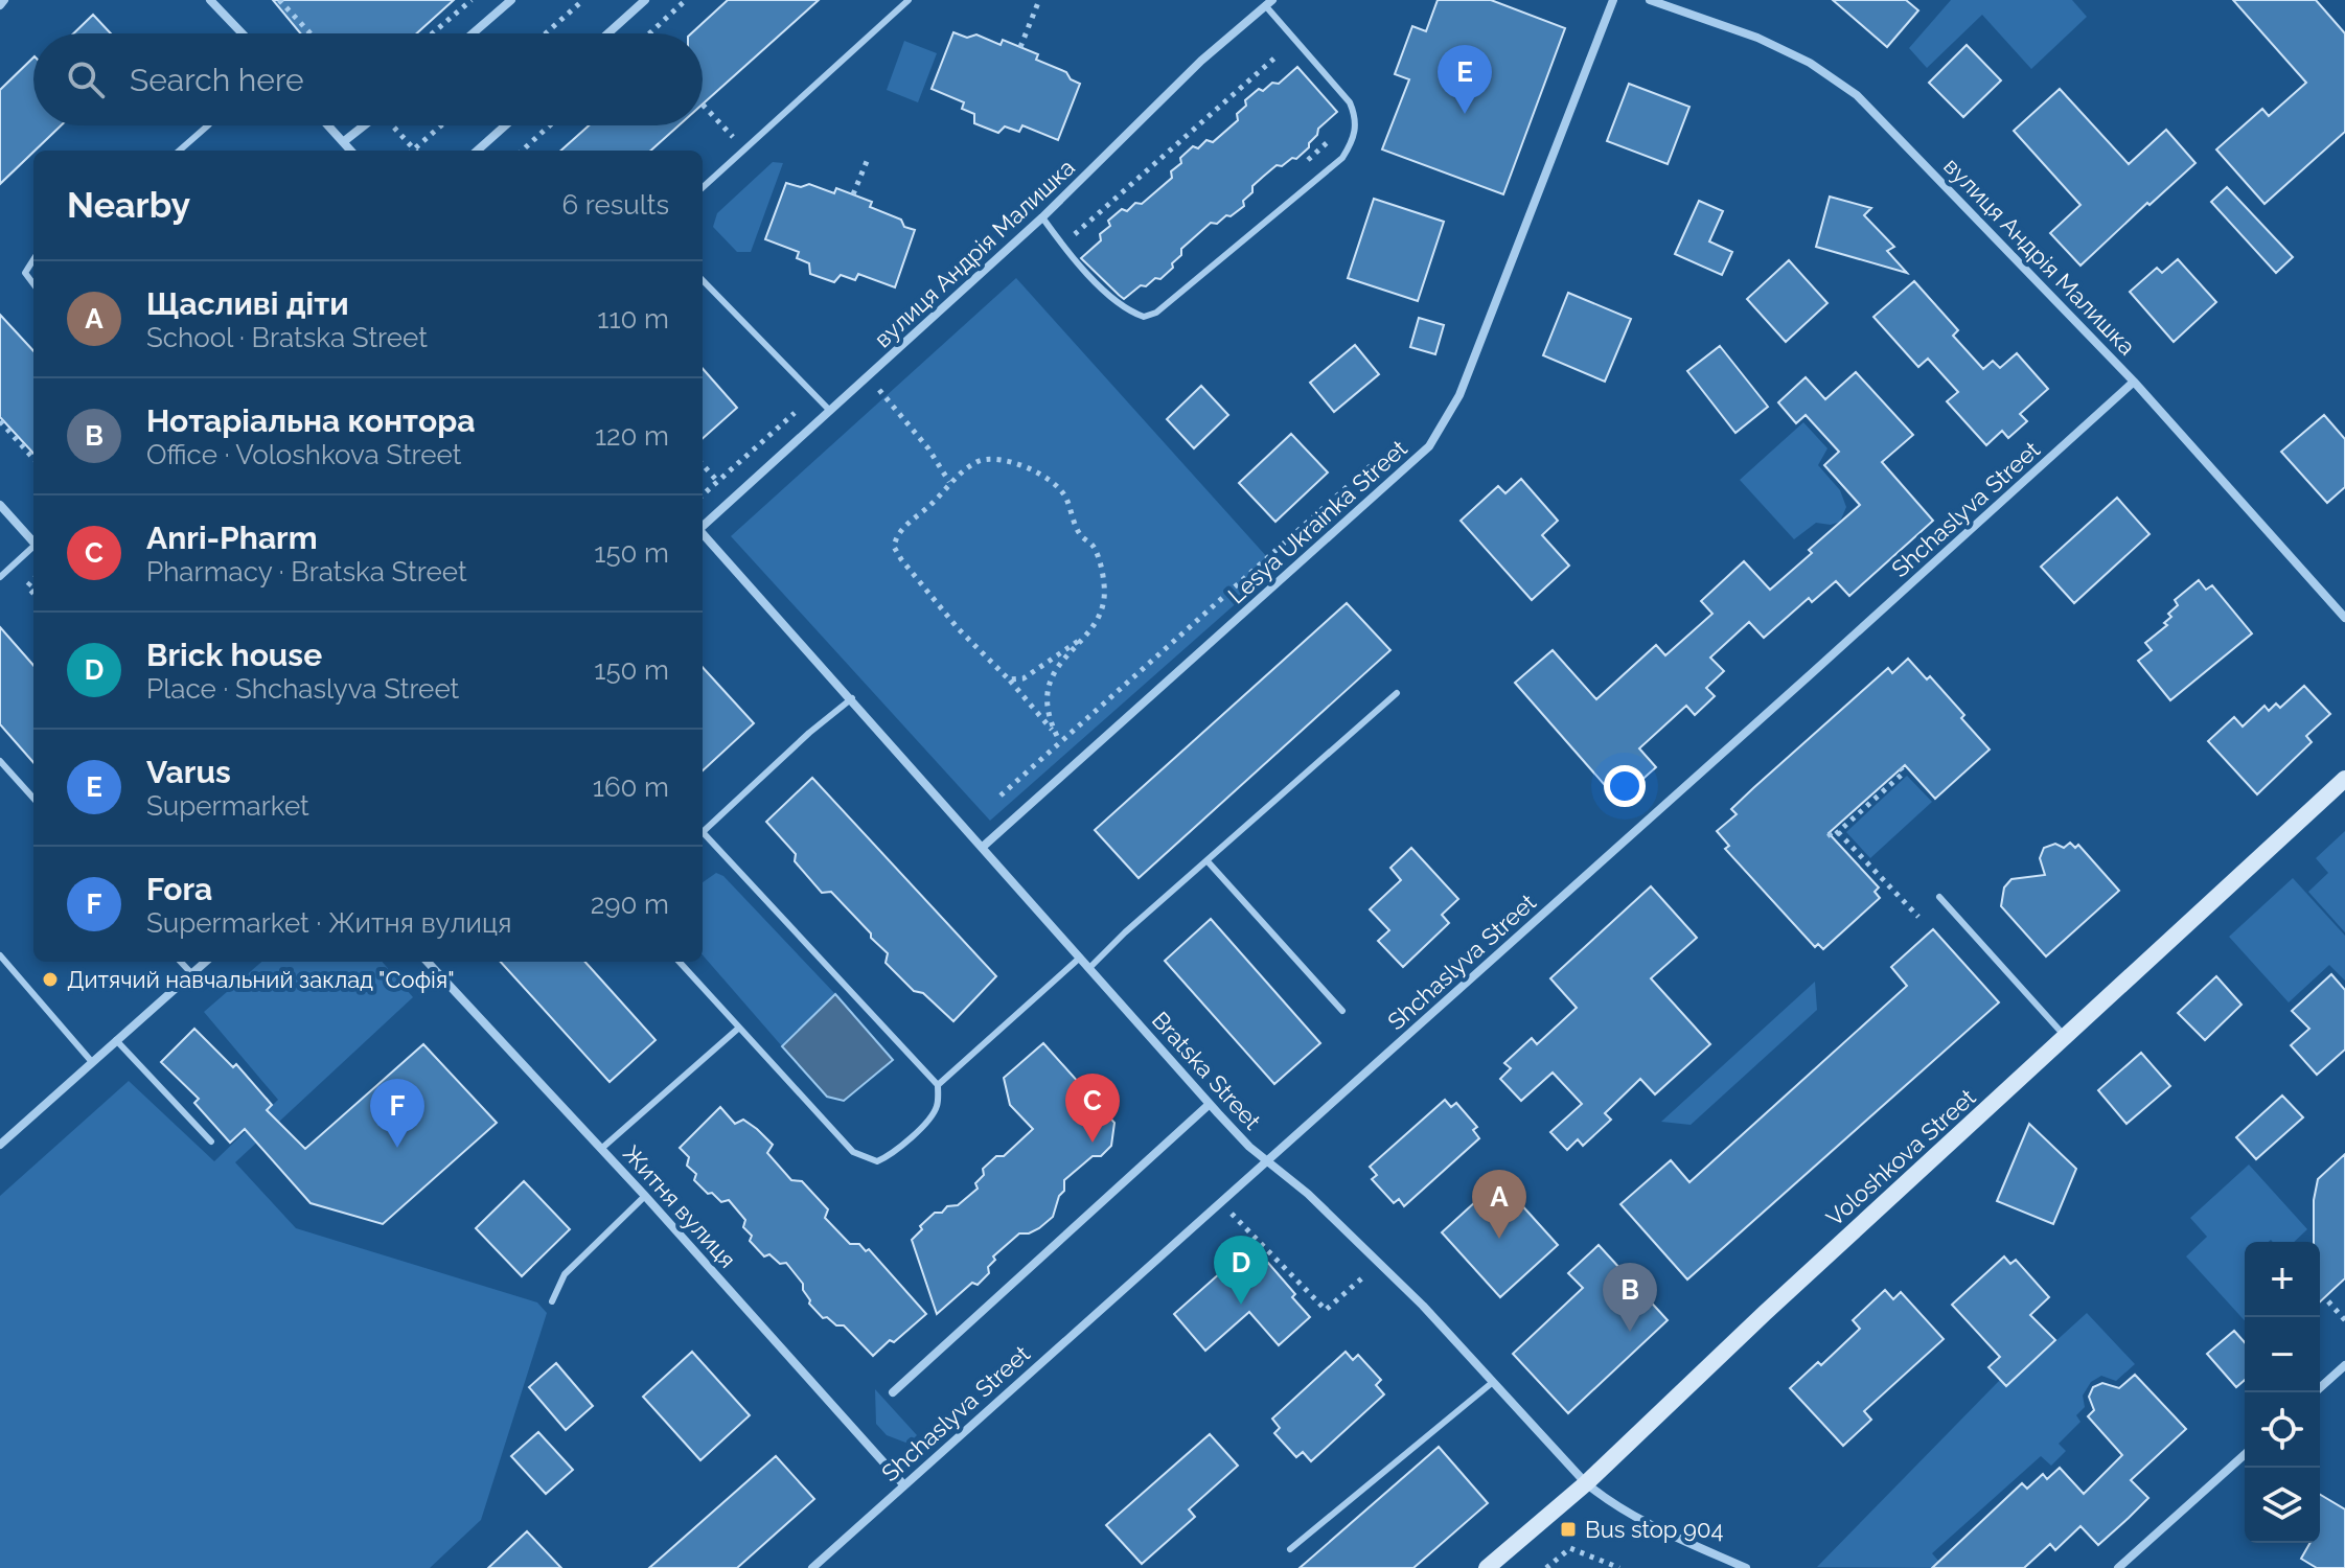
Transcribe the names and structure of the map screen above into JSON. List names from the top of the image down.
{
  "streets": {
    "street": [
      "вулиця Андрія Малишка",
      "Shchaslyva Street",
      "Lesya Ukrainka Street",
      "Bratska Street",
      "Voloshkova Street",
      "Житня вулиця"
    ]
  },
  "crossings": [
    ["вулиця Андрія Малишка", "Shchaslyva Street"],
    ["Shchaslyva Street", "Bratska Street"],
    ["Shchaslyva Street", "Житня вулиця"],
    ["Lesya Ukrainka Street", "Bratska Street"],
    ["Bratska Street", "Voloshkova Street"]
  ],
  "places": {
    "other": ["Дитячий навчальний заклад \"Софія\""],
    "transit": ["Bus stop 904"]
  },
  "page": {
    "search": "Search here",
    "pins": [
      "E",
      "C",
      "F",
      "A",
      "D",
      "B"
    ],
    "heading": ["Nearby", "6 results"],
    "list": [
      {
        "mark": "A",
        "name": "Щасливі діти",
        "note": "School · Bratska Street",
        "value": "110 m"
      },
      {
        "mark": "B",
        "name": "Нотаріальна контора",
        "note": "Office · Voloshkova Street",
        "value": "120 m"
      },
      {
        "mark": "C",
        "name": "Anri-Pharm",
        "note": "Pharmacy · Bratska Street",
        "value": "150 m"
      },
      {
        "mark": "D",
        "name": "Brick house",
        "note": "Place · Shchaslyva Street",
        "value": "150 m"
      },
      {
        "mark": "E",
        "name": "Varus",
        "note": "Supermarket",
        "value": "160 m"
      },
      {
        "mark": "F",
        "name": "Fora",
        "note": "Supermarket · Житня вулиця",
        "value": "290 m"
      }
    ],
    "map_buttons": ["+", "−"]
  }
}
